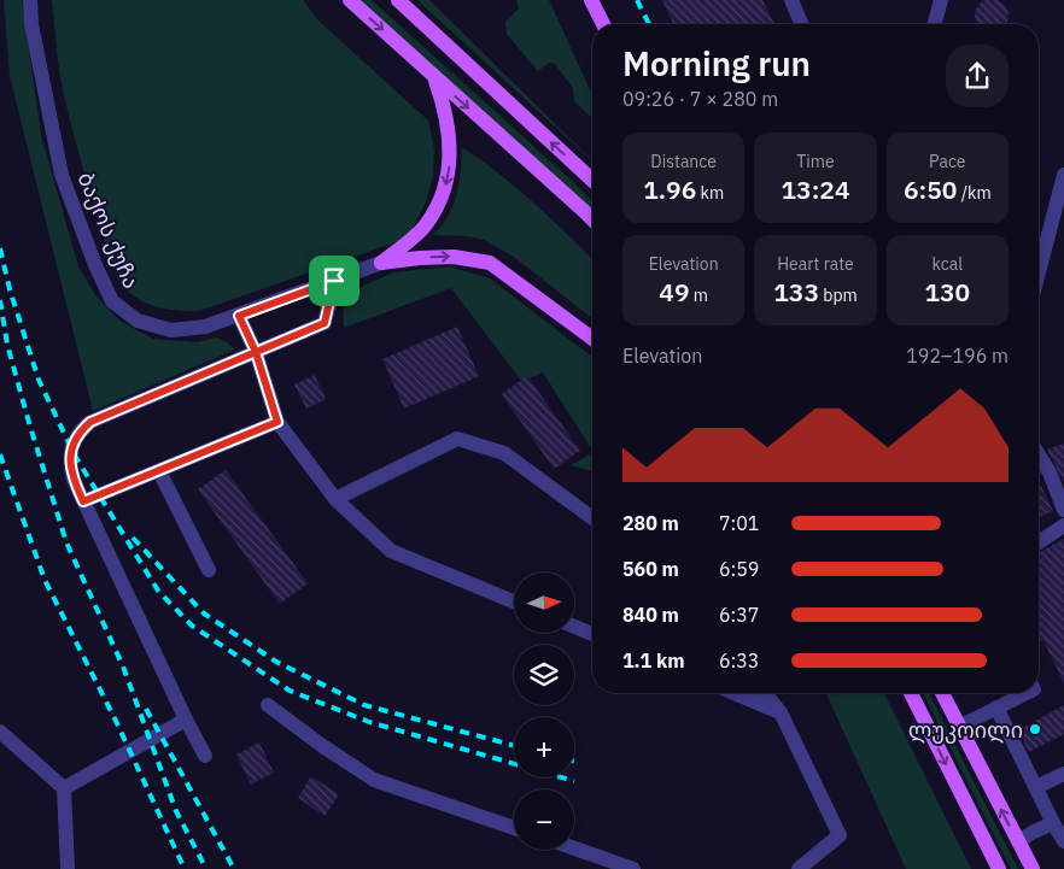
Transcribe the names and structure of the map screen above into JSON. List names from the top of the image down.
{
  "streets": {
    "street": ["ბაქოს ქუჩა"]
  },
  "places": ["ლუკოილი"],
  "north": "right",
  "page": {
    "heading": ["Morning run", "09:26 · 7 × 280 m"],
    "stats": [
      ["Distance", "1.96 km"],
      ["Time", "13:24"],
      ["Pace", "6:50 /km"],
      ["Elevation", "49 m"],
      ["Heart rate", "133 bpm"],
      ["kcal", "130"]
    ],
    "chart": ["Elevation", "192–196 m"],
    "list": [
      {
        "name": "280 m",
        "note": "7:01"
      },
      {
        "name": "560 m",
        "note": "6:59"
      },
      {
        "name": "840 m",
        "note": "6:37"
      },
      {
        "name": "1.1 km",
        "note": "6:33"
      }
    ],
    "map_buttons": ["+", "−"]
  }
}
